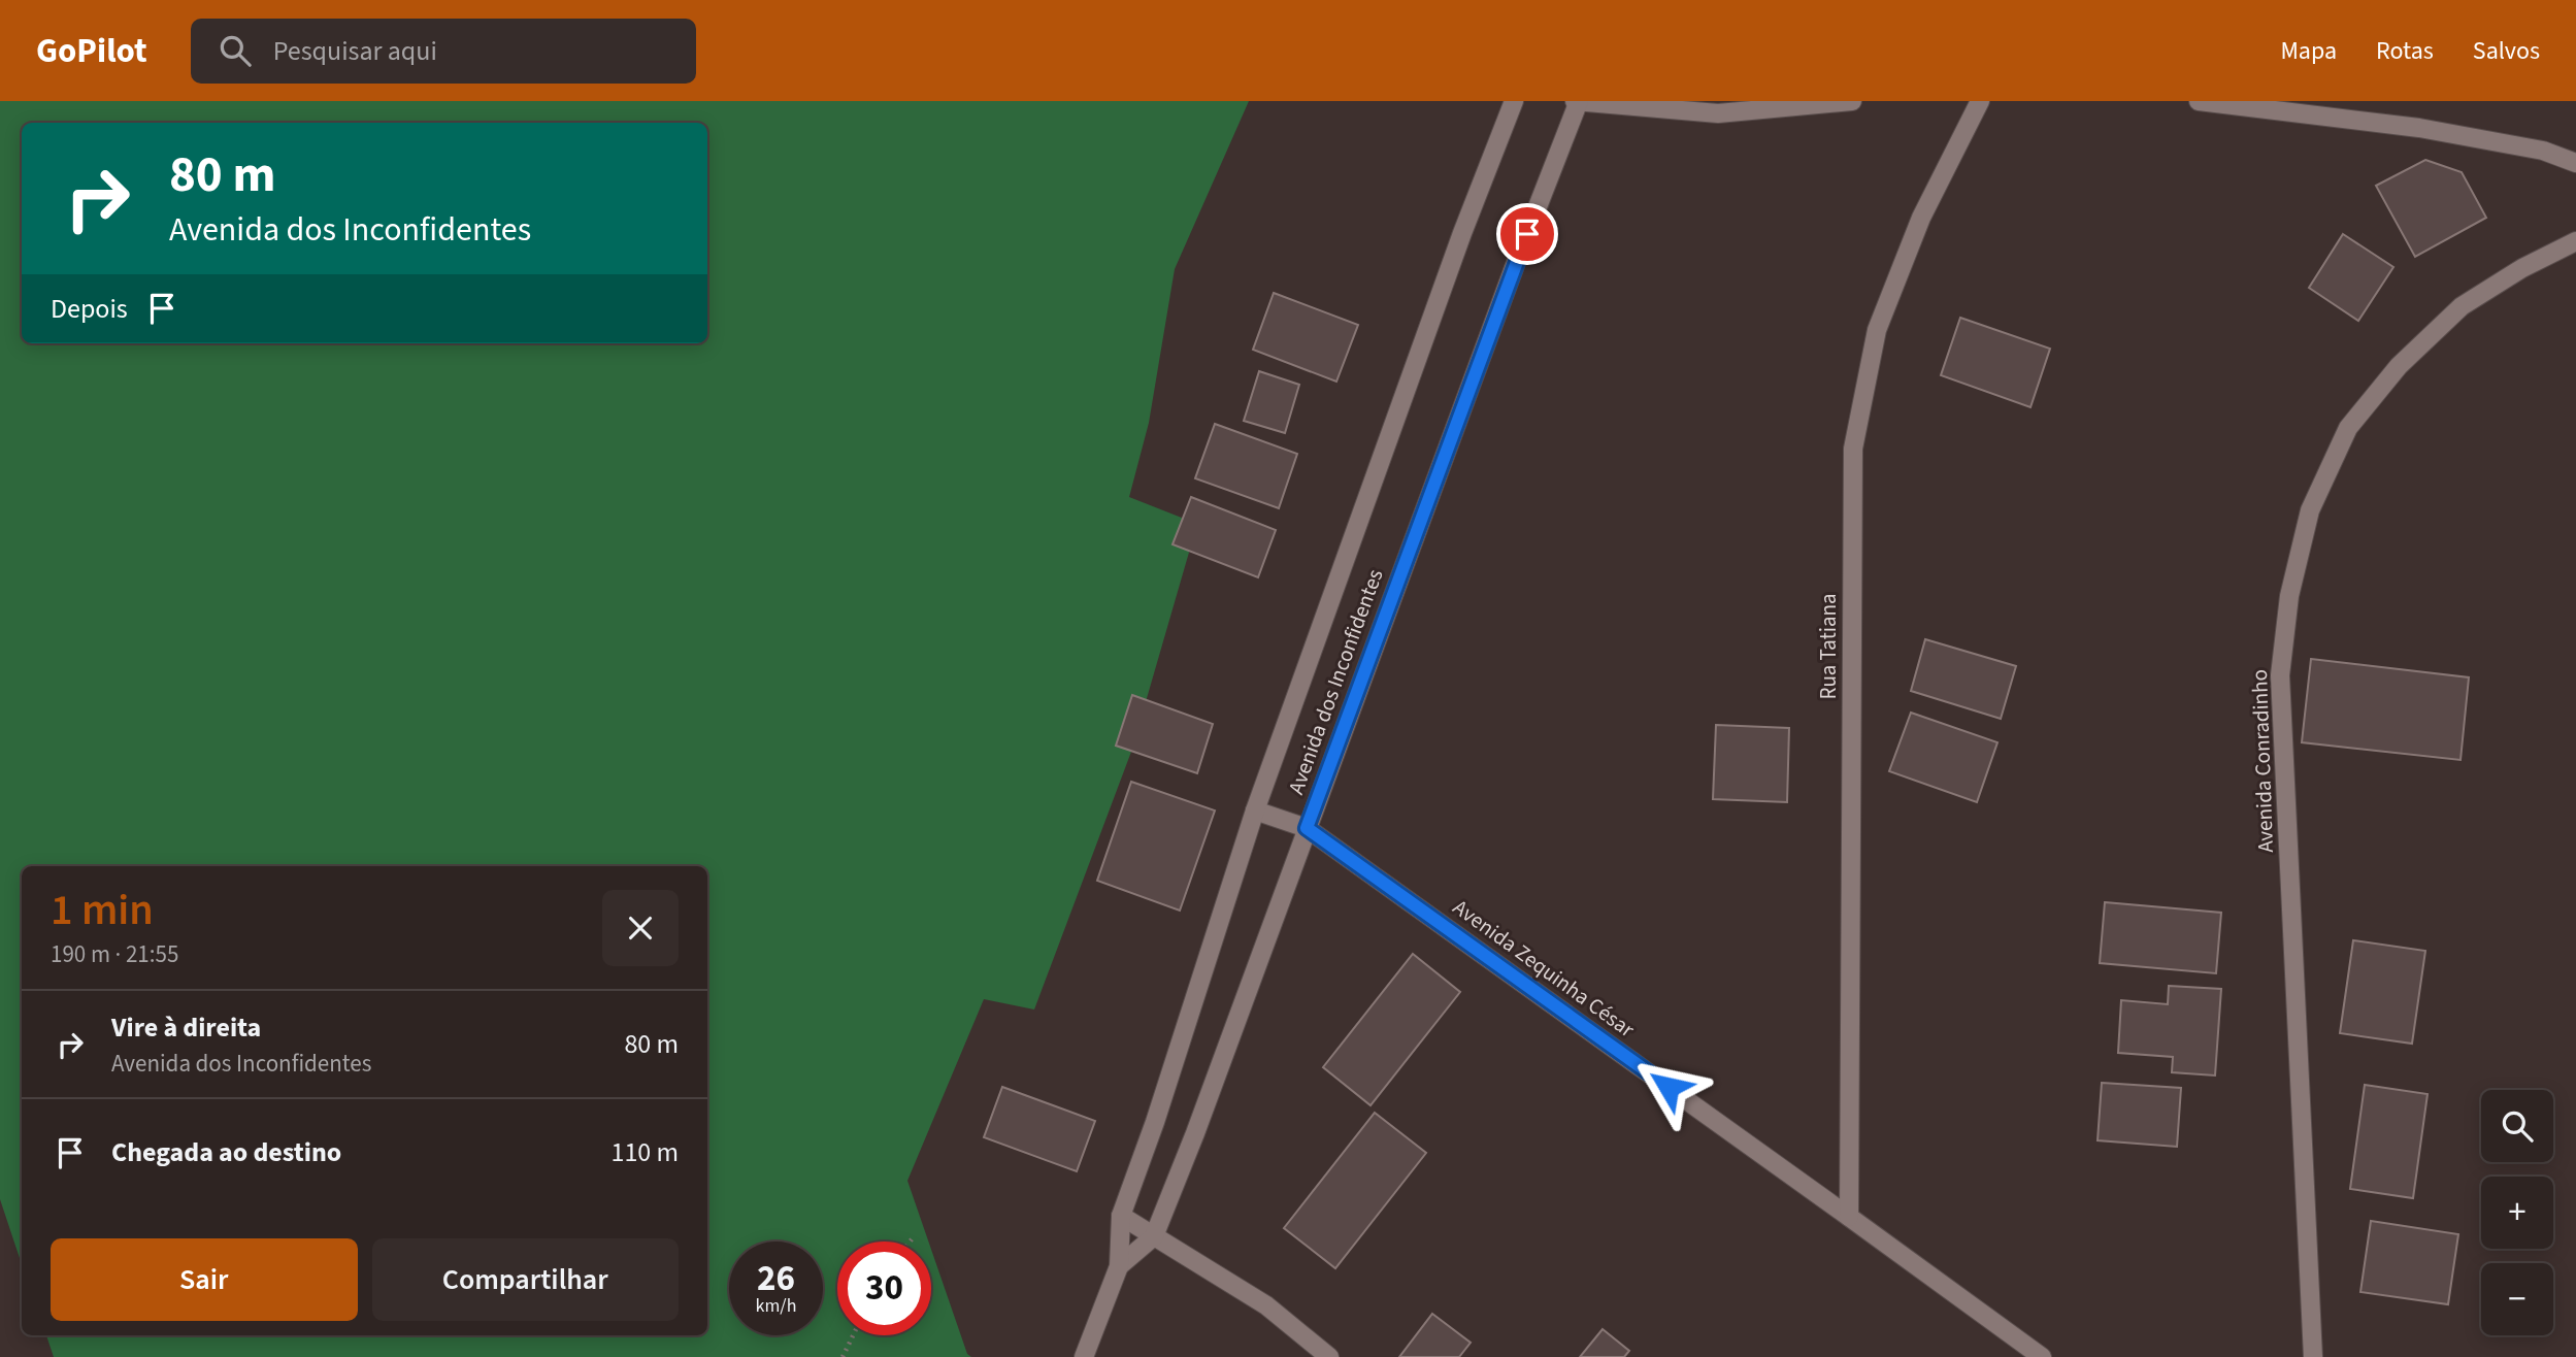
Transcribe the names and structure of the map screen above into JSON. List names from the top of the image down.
{
  "streets": {
    "street": [
      "Rua Tatiana",
      "Avenida dos Inconfidentes",
      "Avenida Conradinho",
      "Avenida Zequinha César"
    ]
  },
  "crossings": [
    ["Rua Tatiana", "Avenida Zequinha César"],
    ["Avenida dos Inconfidentes", "Avenida Zequinha César"]
  ],
  "page": {
    "header": "GoPilot",
    "search": "Pesquisar aqui",
    "nav": ["Mapa", "Rotas", "Salvos"],
    "turn": ["80 m", "Avenida dos Inconfidentes"],
    "then": "Depois",
    "heading": ["1 min", "190 m · 21:55"],
    "list": [
      {
        "name": "Vire à direita",
        "note": "Avenida dos Inconfidentes",
        "value": "80 m"
      },
      {
        "name": "Chegada ao destino",
        "value": "110 m"
      }
    ],
    "map_buttons": ["+", "−"],
    "buttons": ["Sair", "Compartilhar"],
    "speed": "26 km/h",
    "limit": "30"
  }
}
